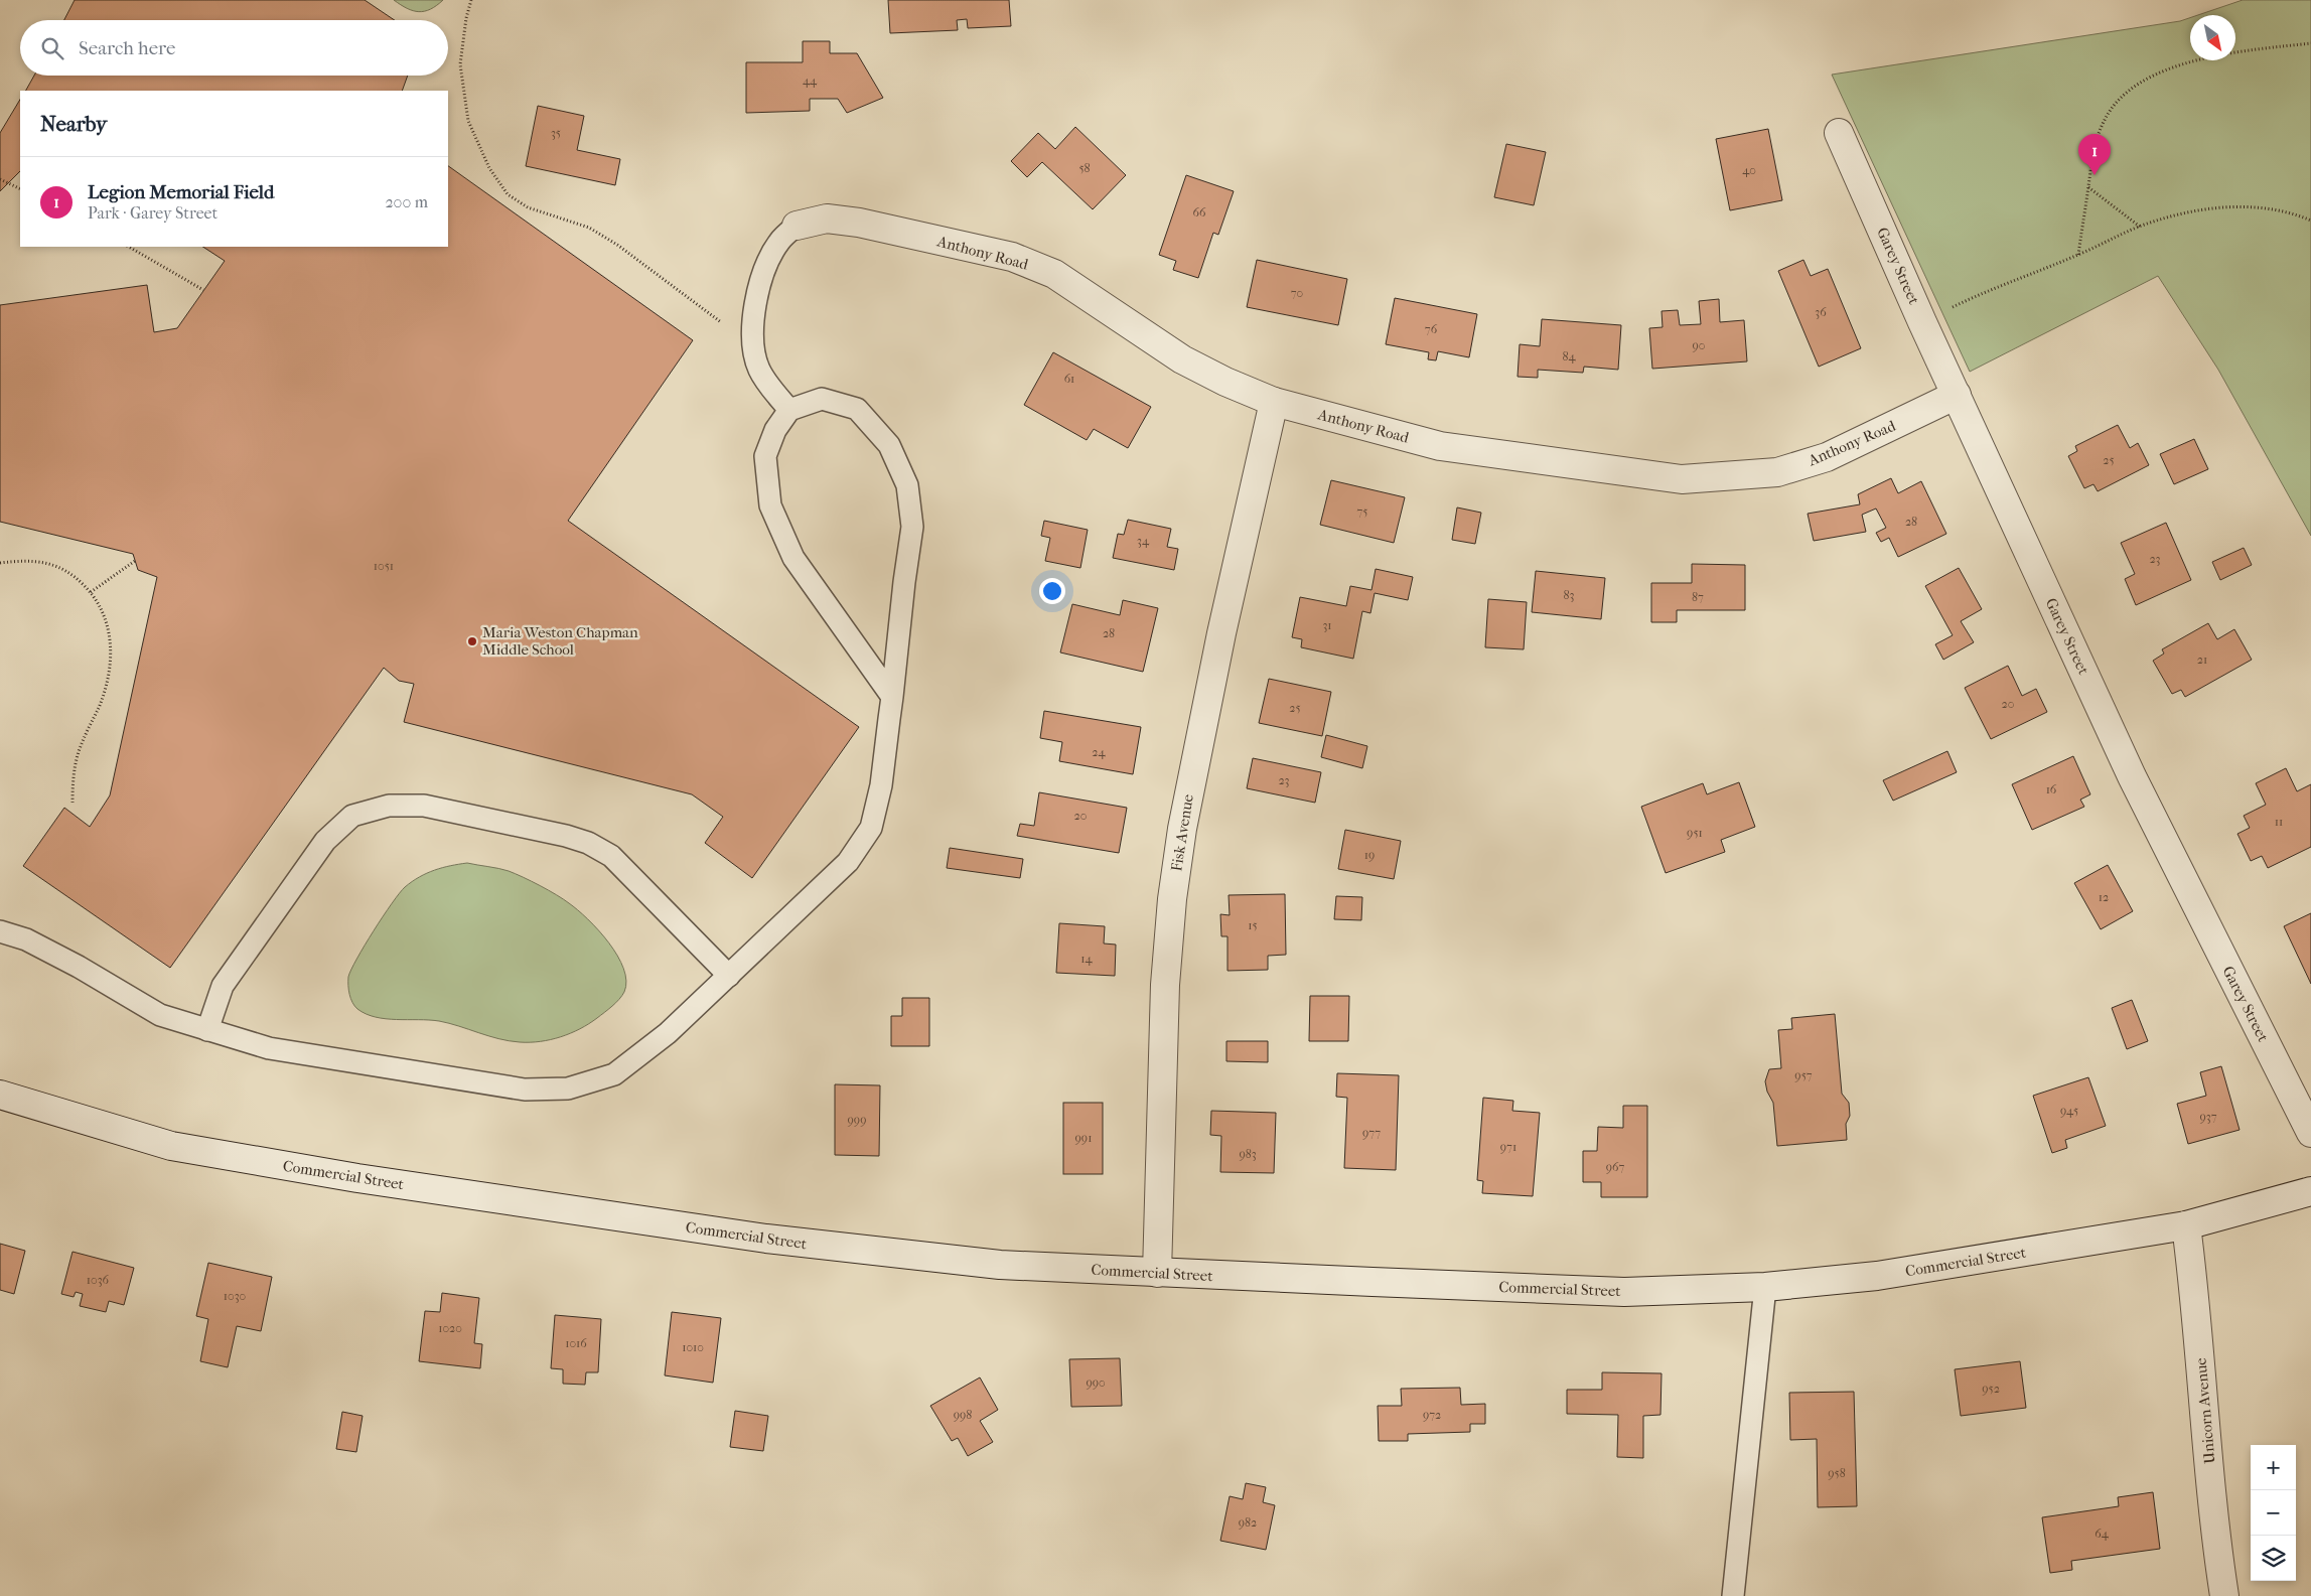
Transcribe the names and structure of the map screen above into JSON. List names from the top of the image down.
{
  "streets": {
    "street": [
      "Anthony Road",
      "Garey Street",
      "Fisk Avenue",
      "Commercial Street",
      "Unicorn Avenue"
    ]
  },
  "crossings": [
    ["Anthony Road", "Garey Street"],
    ["Anthony Road", "Fisk Avenue"],
    ["Fisk Avenue", "Commercial Street"],
    ["Commercial Street", "Unicorn Avenue"]
  ],
  "places": ["Maria Weston Chapman Middle School"],
  "house_numbers": [
    "44",
    "35",
    "58",
    "40",
    "66",
    "70",
    "36",
    "76",
    "90",
    "84",
    "61",
    "25",
    "75",
    "28",
    "34",
    "23",
    "1051",
    "83",
    "87",
    "31",
    "28",
    "21",
    "20",
    "25",
    "24",
    "23",
    "16",
    "20",
    "11",
    "951",
    "19",
    "12",
    "15",
    "14",
    "957",
    "945",
    "937",
    "999",
    "977",
    "991",
    "971",
    "983",
    "967",
    "1036",
    "1030",
    "1020",
    "1016",
    "1010",
    "990",
    "952",
    "998",
    "972",
    "958",
    "982",
    "64"
  ],
  "north": "bottom right",
  "page": {
    "search": "Search here",
    "heading": "Nearby",
    "pins": "1",
    "list": [
      {
        "mark": "1",
        "name": "Legion Memorial Field",
        "note": "Park · Garey Street",
        "value": "200 m"
      }
    ],
    "map_buttons": ["+", "−"]
  }
}
